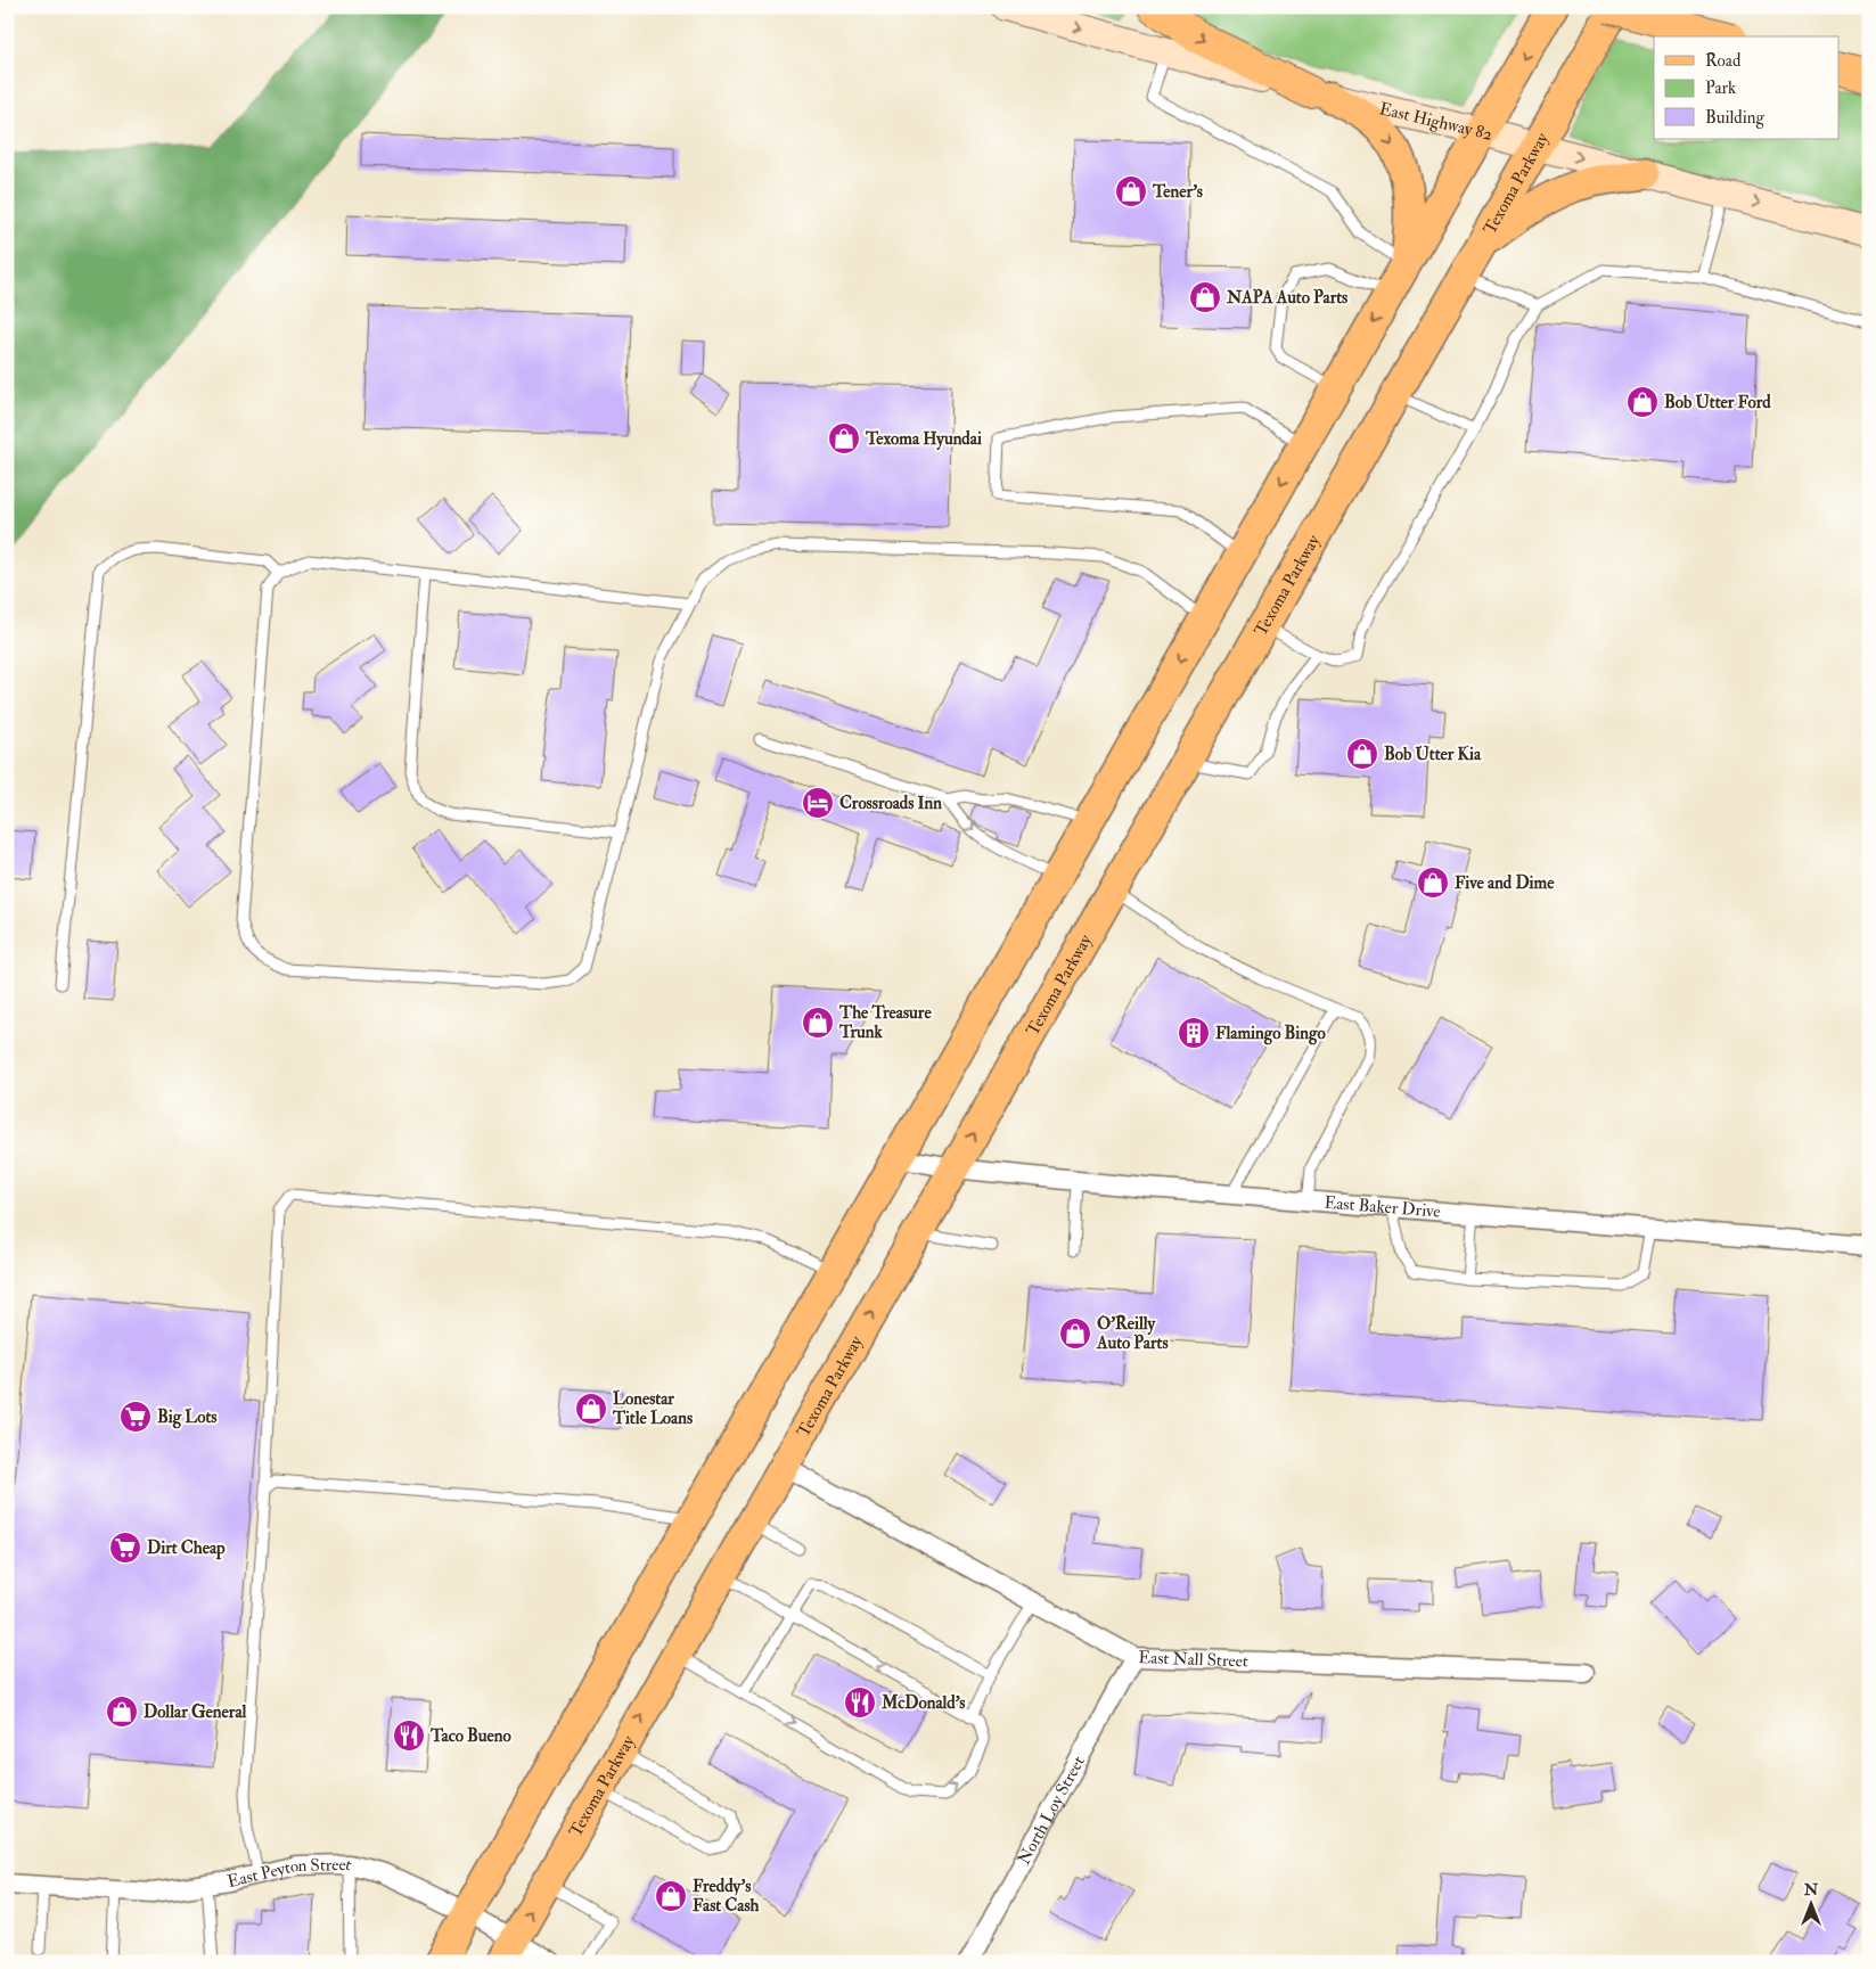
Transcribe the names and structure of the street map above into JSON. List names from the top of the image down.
{
  "streets": {
    "main road": ["East Highway 82", "Texoma Parkway"],
    "street": [
      "East Baker Drive",
      "East Nall Street",
      "North Loy Street",
      "East Peyton Street"
    ]
  },
  "crossings": [
    ["East Highway 82", "Texoma Parkway"],
    ["Texoma Parkway", "East Baker Drive"],
    ["Texoma Parkway", "East Nall Street"],
    ["Texoma Parkway", "East Peyton Street"],
    ["East Nall Street", "North Loy Street"]
  ],
  "one_way": ["East Highway 82"],
  "places": {
    "shop": [
      "Tener's",
      "NAPA Auto Parts",
      "Bob Utter Ford",
      "Texoma Hyundai",
      "Bob Utter Kia",
      "Five and Dime",
      "The Treasure Trunk",
      "O'Reilly Auto Parts",
      "Lonestar Title Loans",
      "Dollar General",
      "Freddy's Fast Cash"
    ],
    "hotel": ["Crossroads Inn"],
    "building": ["Flamingo Bingo"],
    "supermarket": ["Big Lots", "Dirt Cheap"],
    "restaurant": ["McDonald's", "Taco Bueno"]
  },
  "legend": ["Road", "Park", "Building"],
  "north": "top"
}
